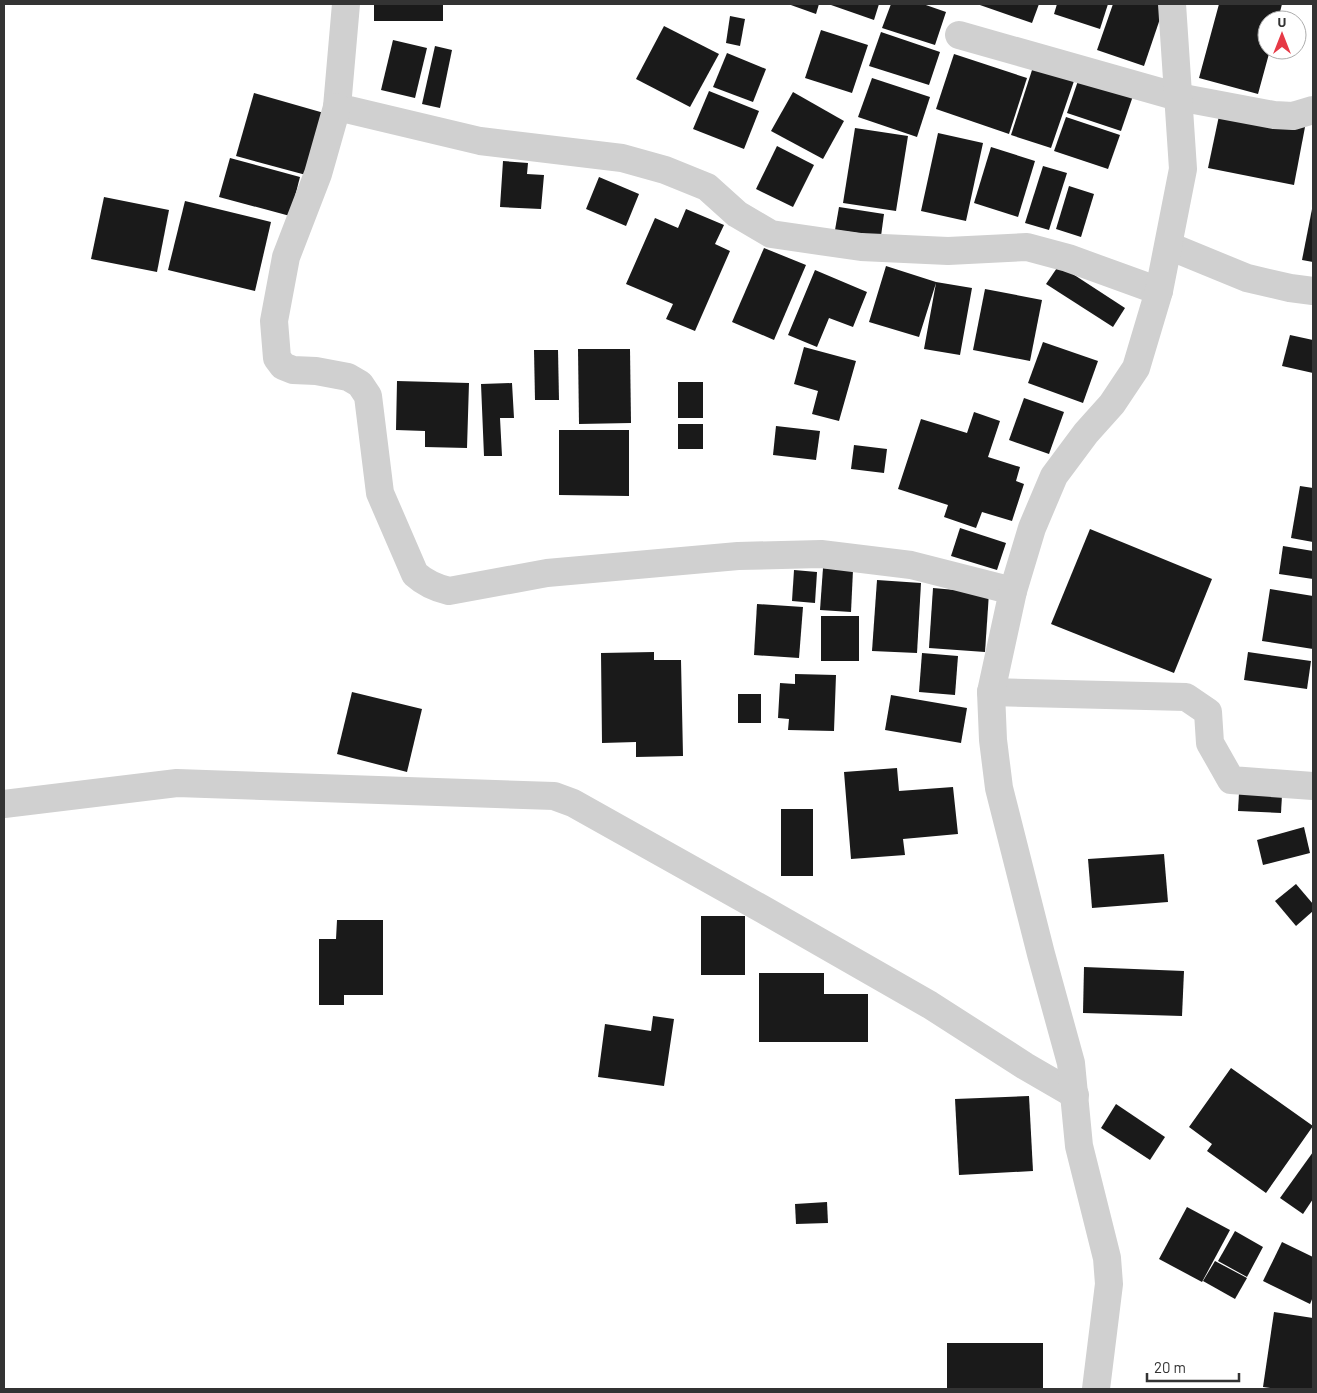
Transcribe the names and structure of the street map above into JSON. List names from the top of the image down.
{
  "scale_bar": "20 m",
  "north": "top"
}
